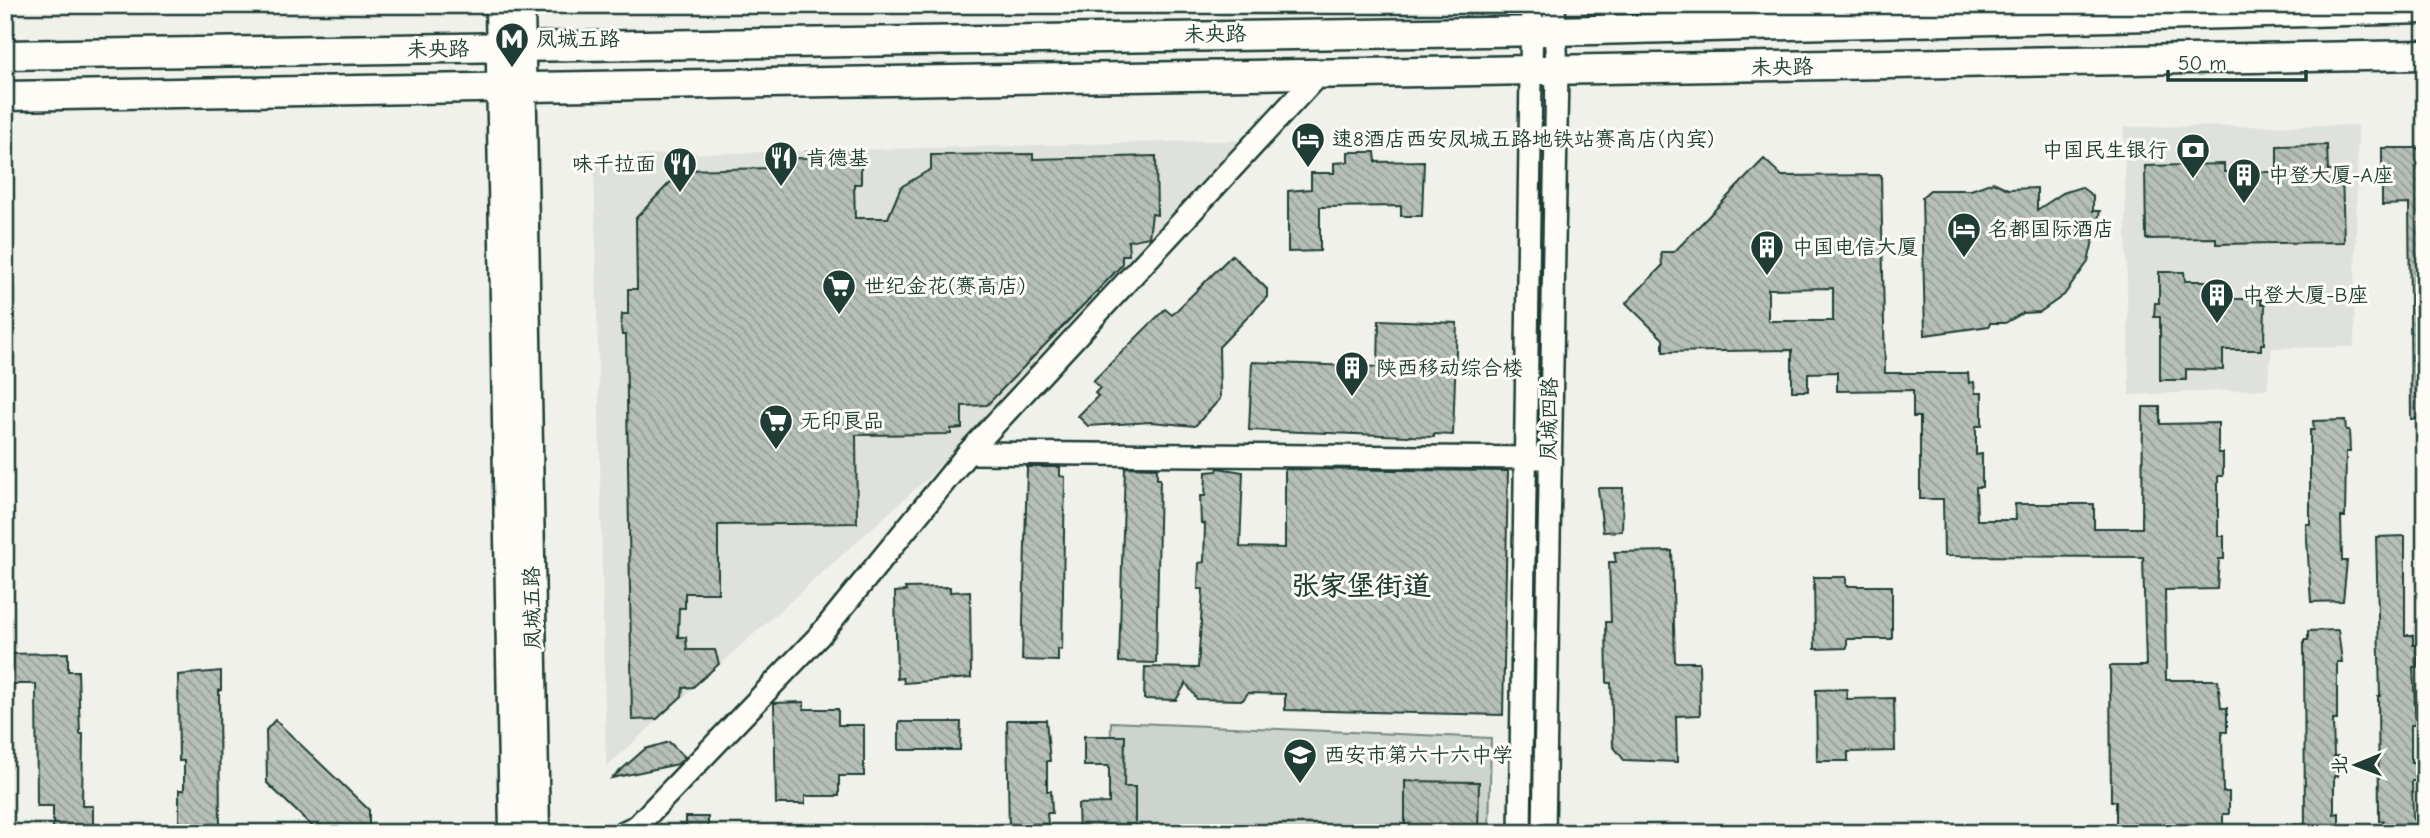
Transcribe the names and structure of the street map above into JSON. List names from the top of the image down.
{
  "streets": {
    "main road": ["未央路", "凤城五路"],
    "street": ["凤城四路"]
  },
  "crossings": [
    ["未央路", "凤城四路"],
    ["未央路", "凤城五路"]
  ],
  "districts": ["张家堡街道"],
  "places": {
    "metro station": ["凤城五路"],
    "hotel": ["速8酒店西安凤城五路地铁站赛高店(内宾)", "名都国际酒店"],
    "bank": ["中国民生银行"],
    "restaurant": ["肯德基", "味千拉面"],
    "building": [
      "中登大厦-A座",
      "中国电信大厦",
      "中登大厦-B座",
      "陕西移动综合楼"
    ],
    "supermarket": ["世纪金花(赛高店)", "无印良品"],
    "school or university": ["西安市第六十六中学"]
  },
  "scale_bar": "50 m",
  "north": "left"
}
